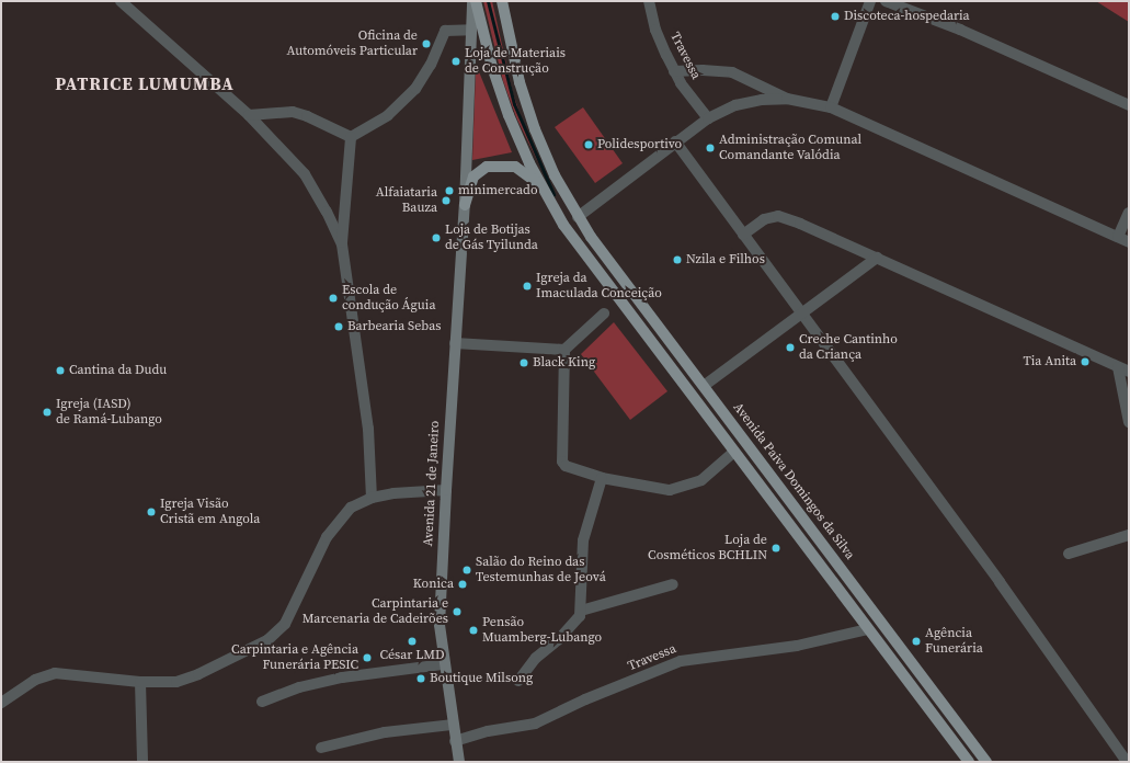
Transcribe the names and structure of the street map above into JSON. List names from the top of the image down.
{
  "streets": {
    "main road": ["Avenida Paiva Domingos da Silva", "Avenida 21 de Janeiro"],
    "street": ["Travessa"]
  },
  "crossings": [
    ["Travessa", "Avenida 21 de Janeiro"]
  ],
  "districts": ["PATRICE LUMUMBA"],
  "places": [
    "Discoteca-hospedaria",
    "Oficina de Automóveis Particular",
    "Loja de Materiais de Construção",
    "Polidesportivo",
    "Administração Comunal Comandante Valódia",
    "minimercado",
    "Alfaiataria Bauza",
    "Loja de Botijas de Gás Tyilunda",
    "Nzila e Filhos",
    "Igreja da Imaculada Conceição",
    "Escola de condução Águia",
    "Barbearia Sebas",
    "Creche Cantinho da Criança",
    "Tia Anita",
    "Black King",
    "Cantina da Dudu",
    "Igreja (IASD) de Ramá-Lubango",
    "Igreja Visão Cristã em Angola",
    "Loja de Cosméticos BCHLIN",
    "Salão do Reino das Testemunhas de Jeová",
    "Konica",
    "Carpintaria e Marcenaria de Cadeirões",
    "Pensão Muamberg-Lubango",
    "César LMD",
    "Agência Funerária",
    "Carpintaria e Agência Funerária PESIC",
    "Boutique Milsong"
  ]
}
